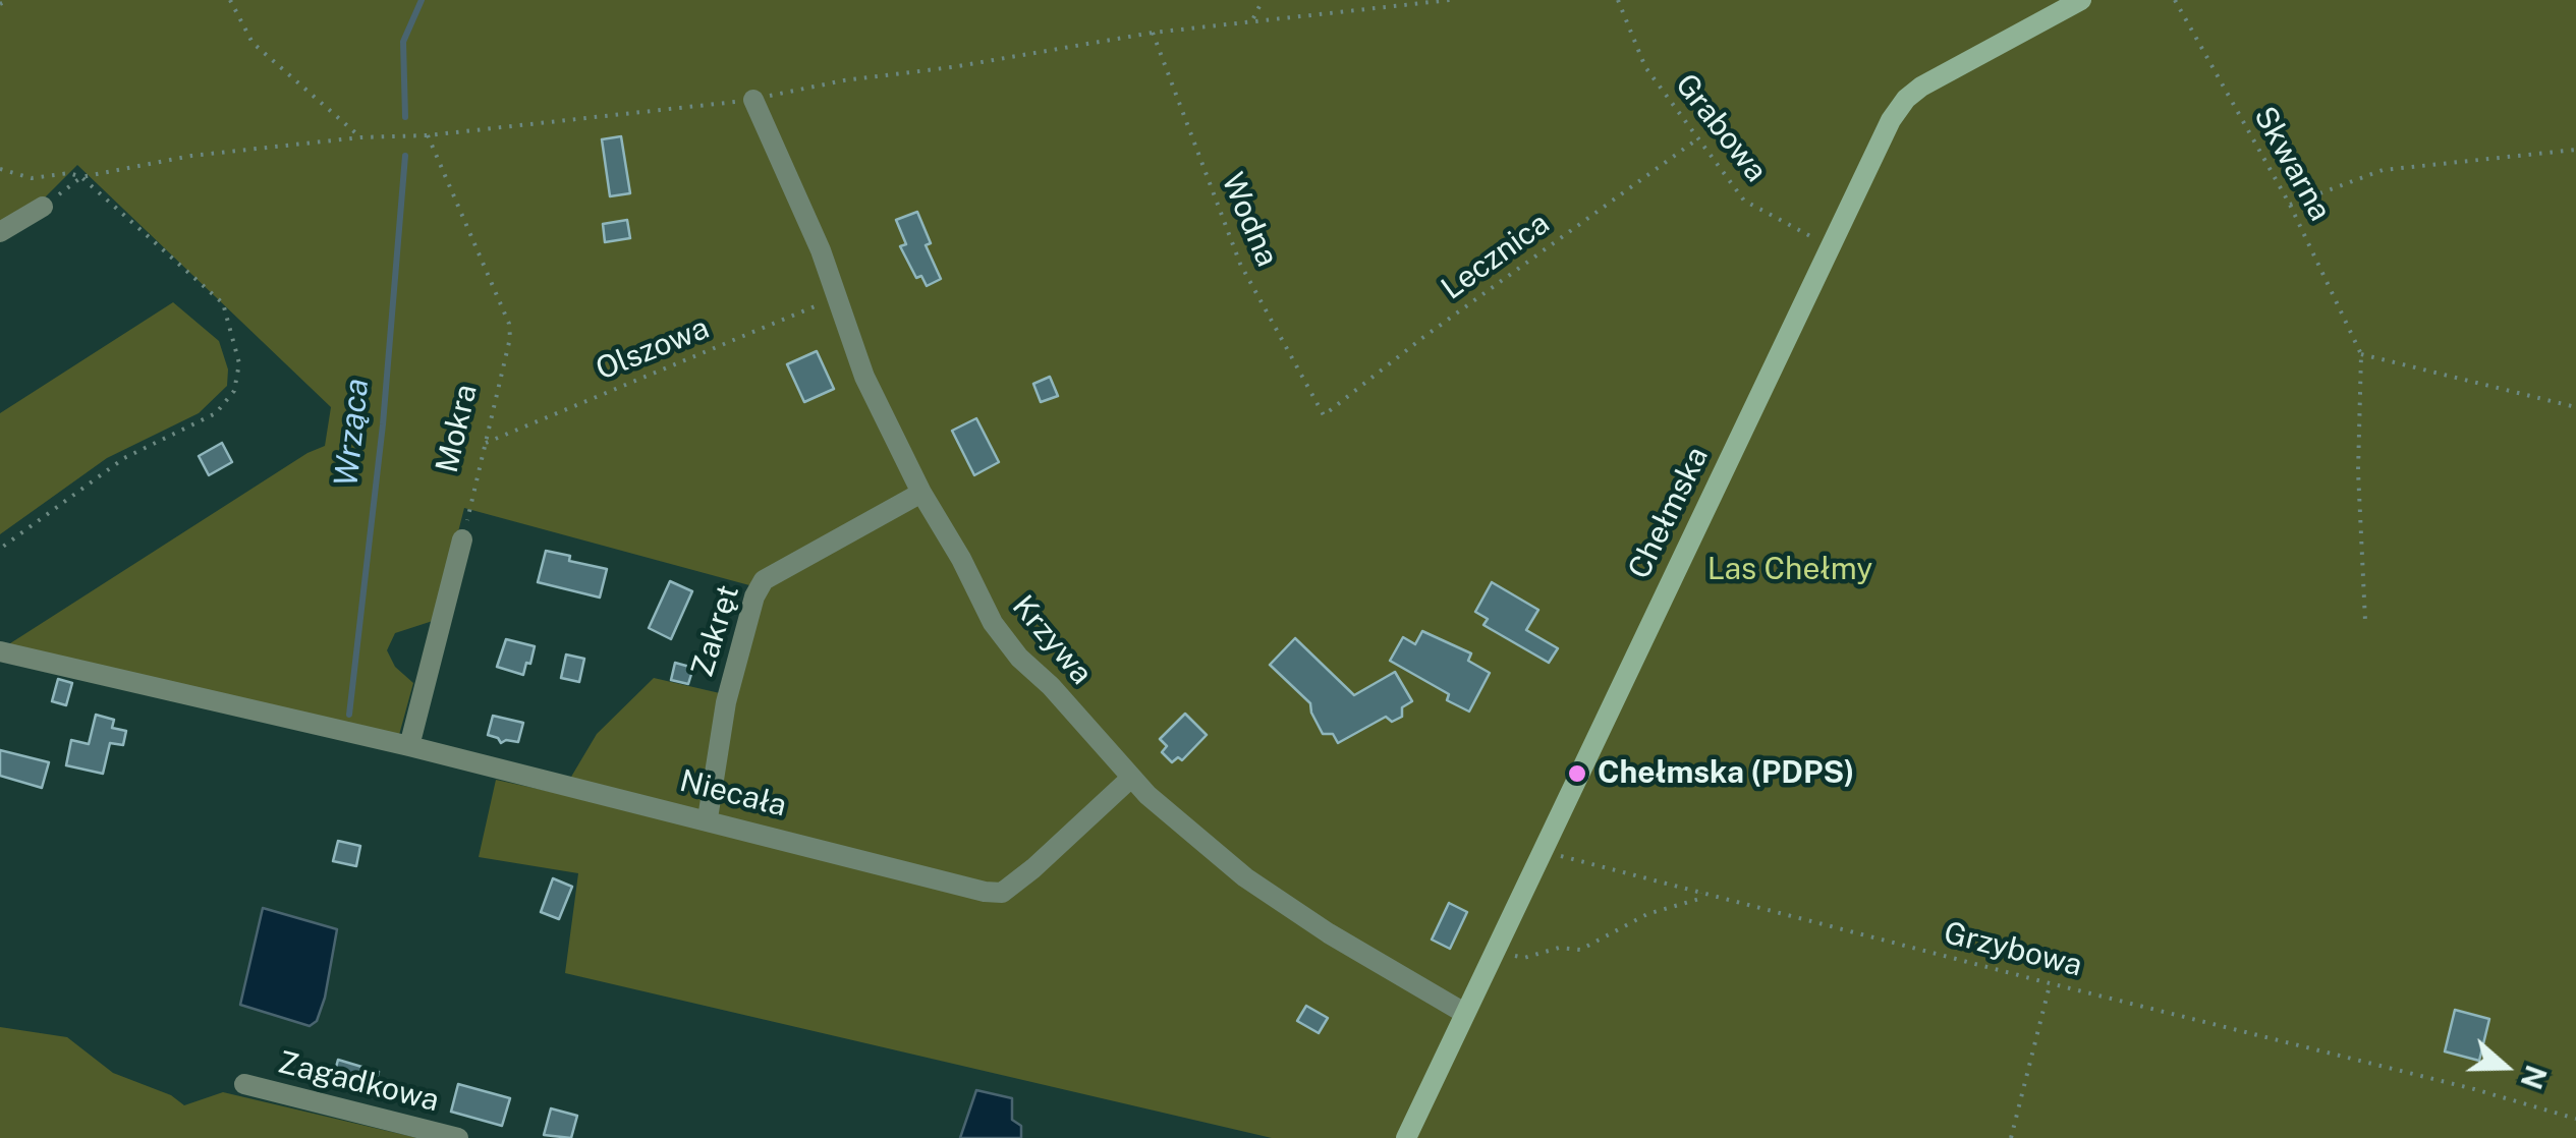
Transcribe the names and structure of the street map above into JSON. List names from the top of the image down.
{
  "streets": {
    "street": [
      "Chełmska",
      "Zakręt",
      "Krzywa",
      "Niecała",
      "Zagadkowa"
    ],
    "path": [
      "Grabowa",
      "Skwarna",
      "Wodna",
      "Lecznica",
      "Olszowa",
      "Mokra",
      "Grzybowa"
    ]
  },
  "crossings": [
    ["Grabowa", "Lecznica"],
    ["Grabowa", "Chełmska"],
    ["Wodna", "Lecznica"],
    ["Olszowa", "Mokra"],
    ["Olszowa", "Krzywa"],
    ["Chełmska", "Krzywa"],
    ["Chełmska", "Grzybowa"],
    ["Zakręt", "Krzywa"],
    ["Zakręt", "Niecała"],
    ["Krzywa", "Niecała"]
  ],
  "water": ["Wrząca"],
  "parks": ["Las Chełmy"],
  "places": ["Chełmska (PDPS)"],
  "north": "right"
}
